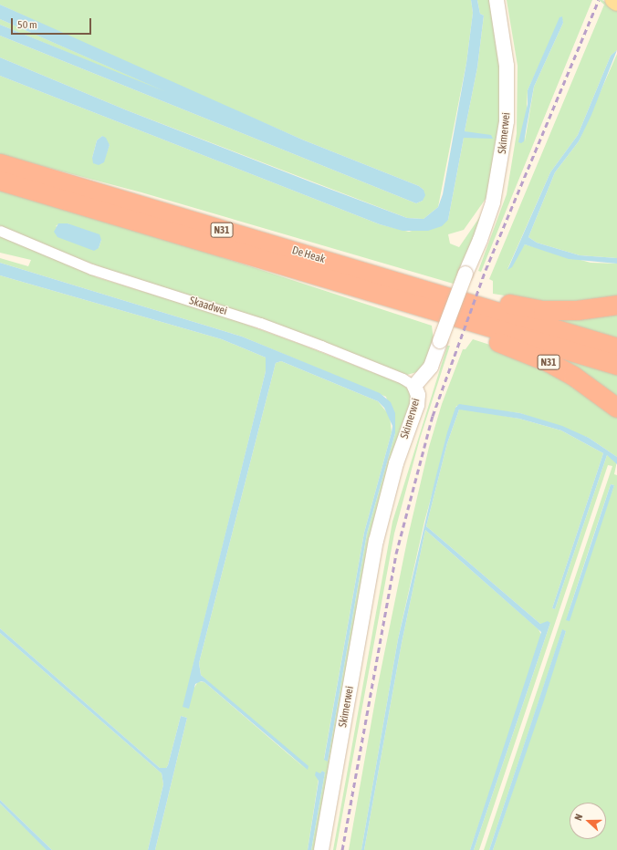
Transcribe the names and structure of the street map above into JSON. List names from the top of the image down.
{
  "streets": {
    "highway": ["N31", "De Heak"],
    "street": ["Skimerwei", "Skaadwei"]
  },
  "crossings": [
    ["Skimerwei", "Skaadwei"],
    ["N31", "De Heak"]
  ],
  "scale_bar": "50 m",
  "north": "left"
}
